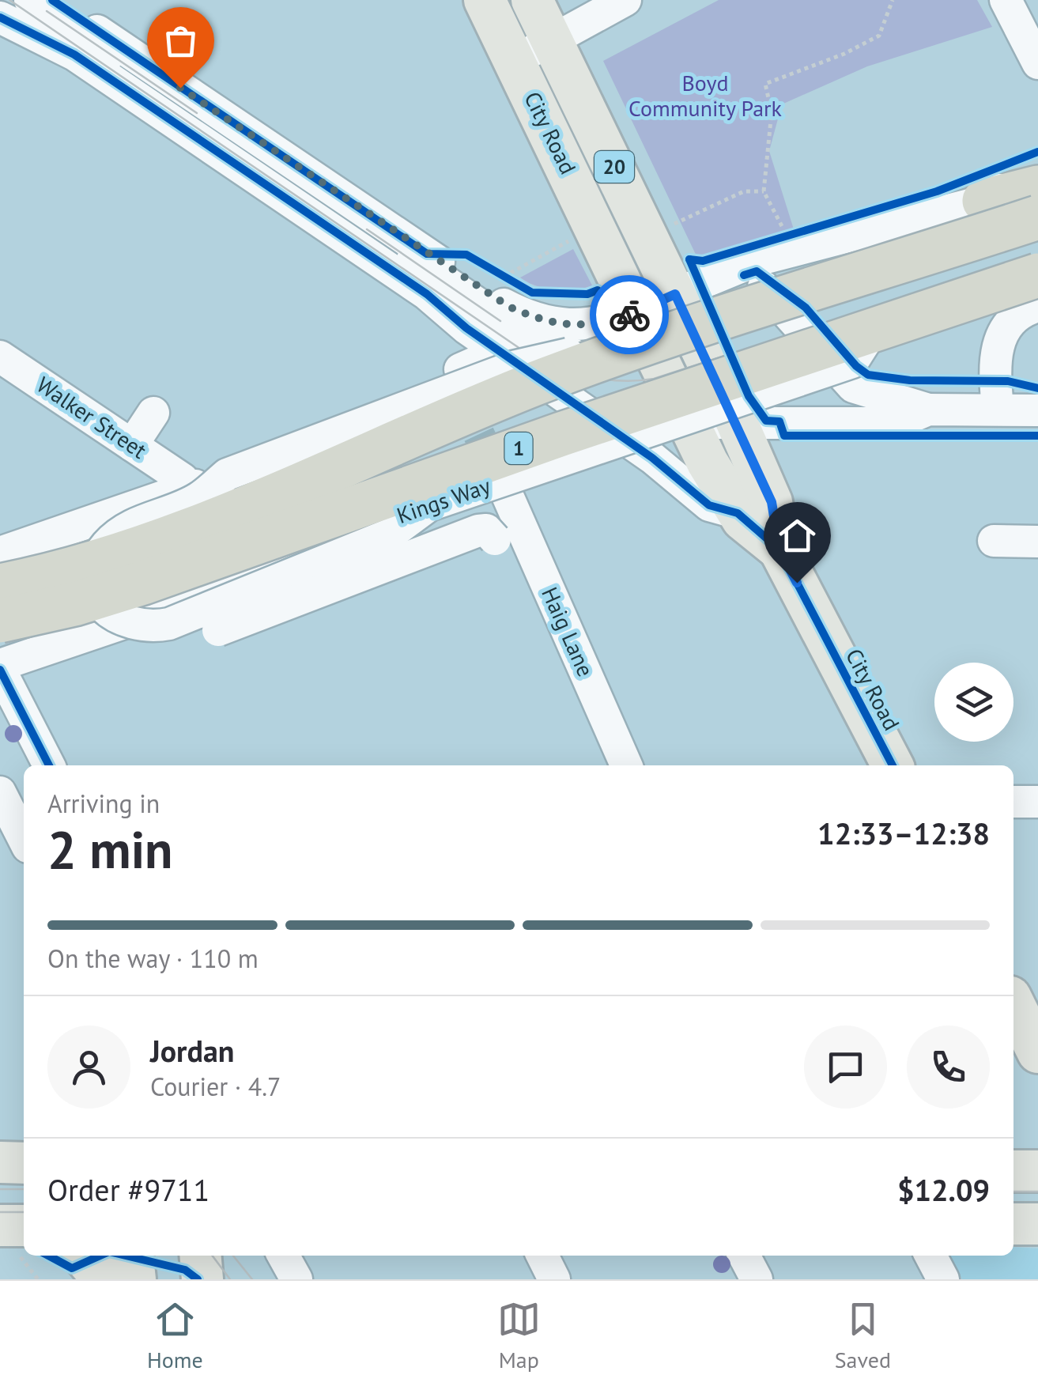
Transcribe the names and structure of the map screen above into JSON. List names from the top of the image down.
{
  "streets": {
    "highway": ["1", "Kings Way"],
    "main road": ["City Road", "20"],
    "street": ["Walker Street", "Haig Lane"]
  },
  "parks": ["Boyd Community Park"],
  "page": {
    "heading": ["2 min", "Arriving in", "12:33–12:38"],
    "panel": [
      "Jordan",
      "Courier · 4.7",
      "Order #9711",
      "$12.09"
    ],
    "bar": "On the way · 110 m",
    "tabs": ["Home", "Map", "Saved"]
  }
}
